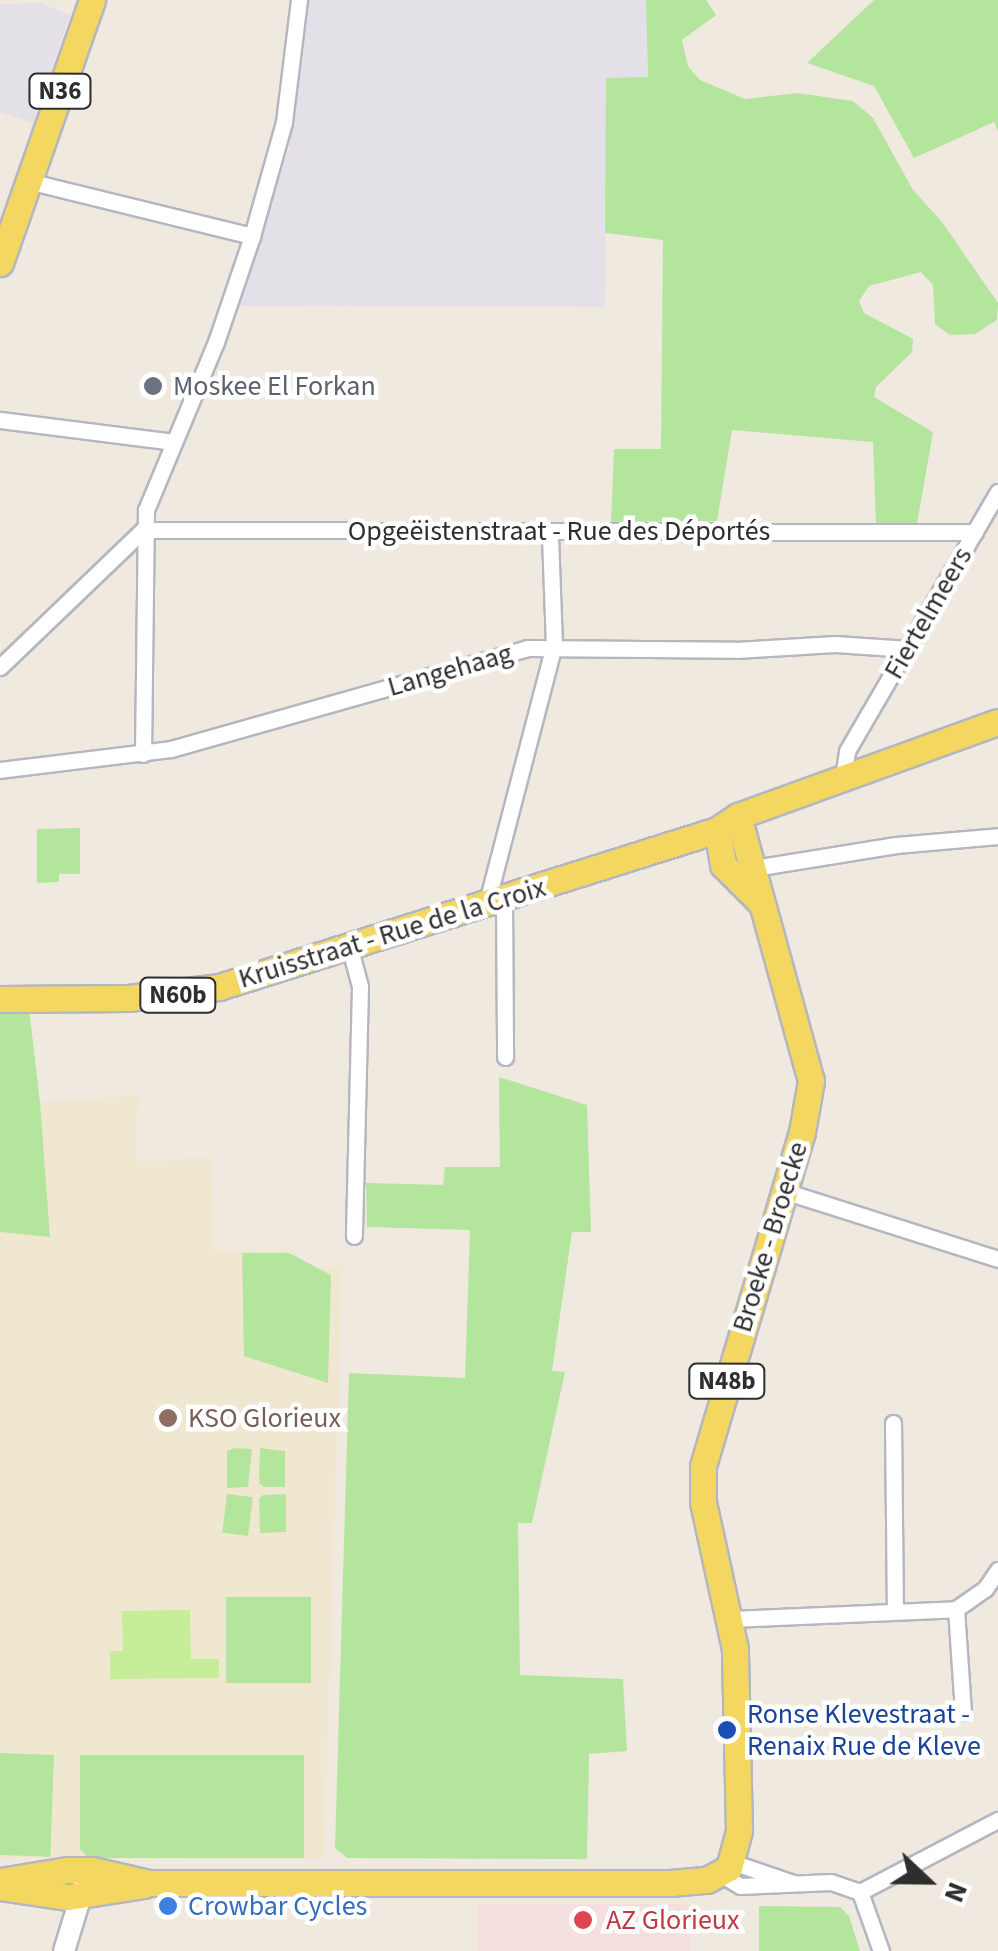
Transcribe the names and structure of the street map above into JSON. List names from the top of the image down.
{
  "streets": {
    "main road": [
      "N36",
      "Kruisstraat - Rue de la Croix",
      "N60b",
      "Broeke - Broecke",
      "N48b"
    ],
    "street": ["Opgeëistenstraat - Rue des Déportés", "Fiertelmeers", "Langehaag"]
  },
  "crossings": [
    ["Opgeëistenstraat - Rue des Déportés", "Fiertelmeers"],
    ["Fiertelmeers", "Langehaag"],
    ["Fiertelmeers", "Kruisstraat - Rue de la Croix"],
    ["Kruisstraat - Rue de la Croix", "Broeke - Broecke"]
  ],
  "places": [
    "Moskee El Forkan",
    "KSO Glorieux",
    "Ronse Klevestraat - Renaix Rue de Kleve",
    "Crowbar Cycles",
    "AZ Glorieux"
  ],
  "north": "right"
}
